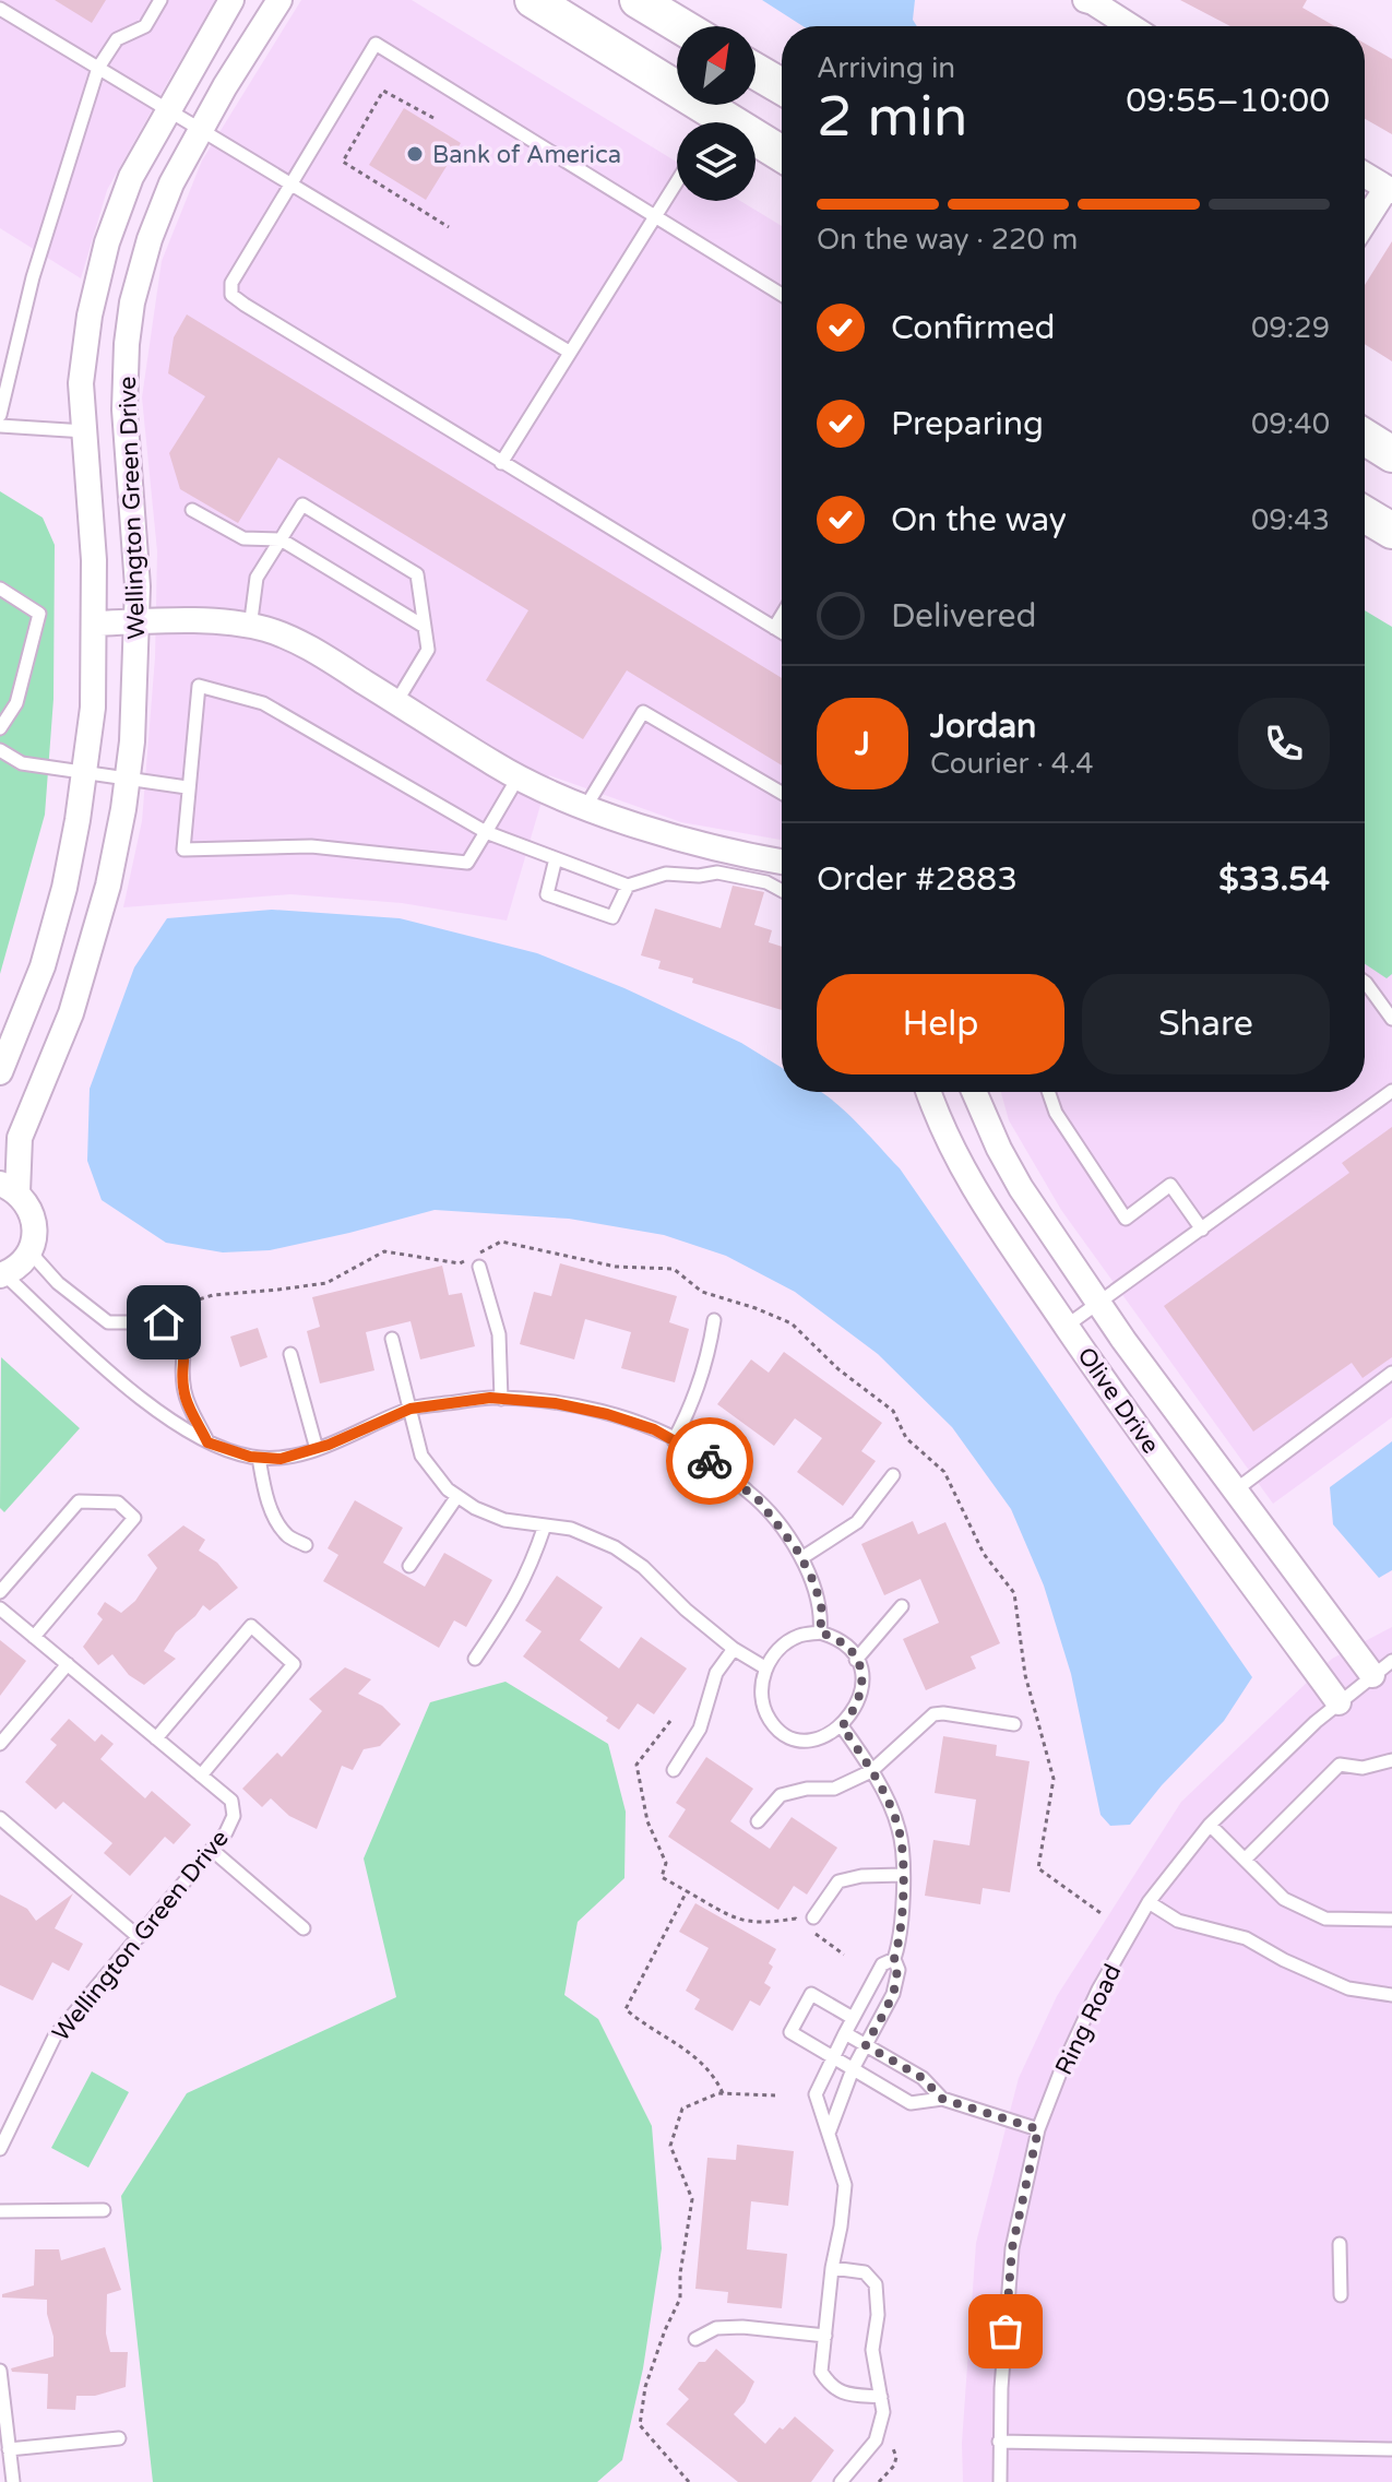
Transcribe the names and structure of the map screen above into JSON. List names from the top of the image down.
{
  "streets": {
    "street": ["Wellington Green Drive", "Olive Drive"],
    "lane": ["Ring Road"]
  },
  "crossings": [
    ["Olive Drive", "Ring Road"]
  ],
  "places": ["Bank of America"],
  "north": "top right",
  "page": {
    "heading": ["2 min", "Arriving in", "09:55–10:00"],
    "panel": [
      "Jordan",
      "Courier · 4.4",
      "Order #2883",
      "$33.54"
    ],
    "bar": "On the way · 220 m",
    "list": [
      ["Confirmed", "09:29"],
      ["Preparing", "09:40"],
      ["On the way", "09:43"],
      "Delivered"
    ],
    "round": "J",
    "buttons": ["Help", "Share"]
  }
}
